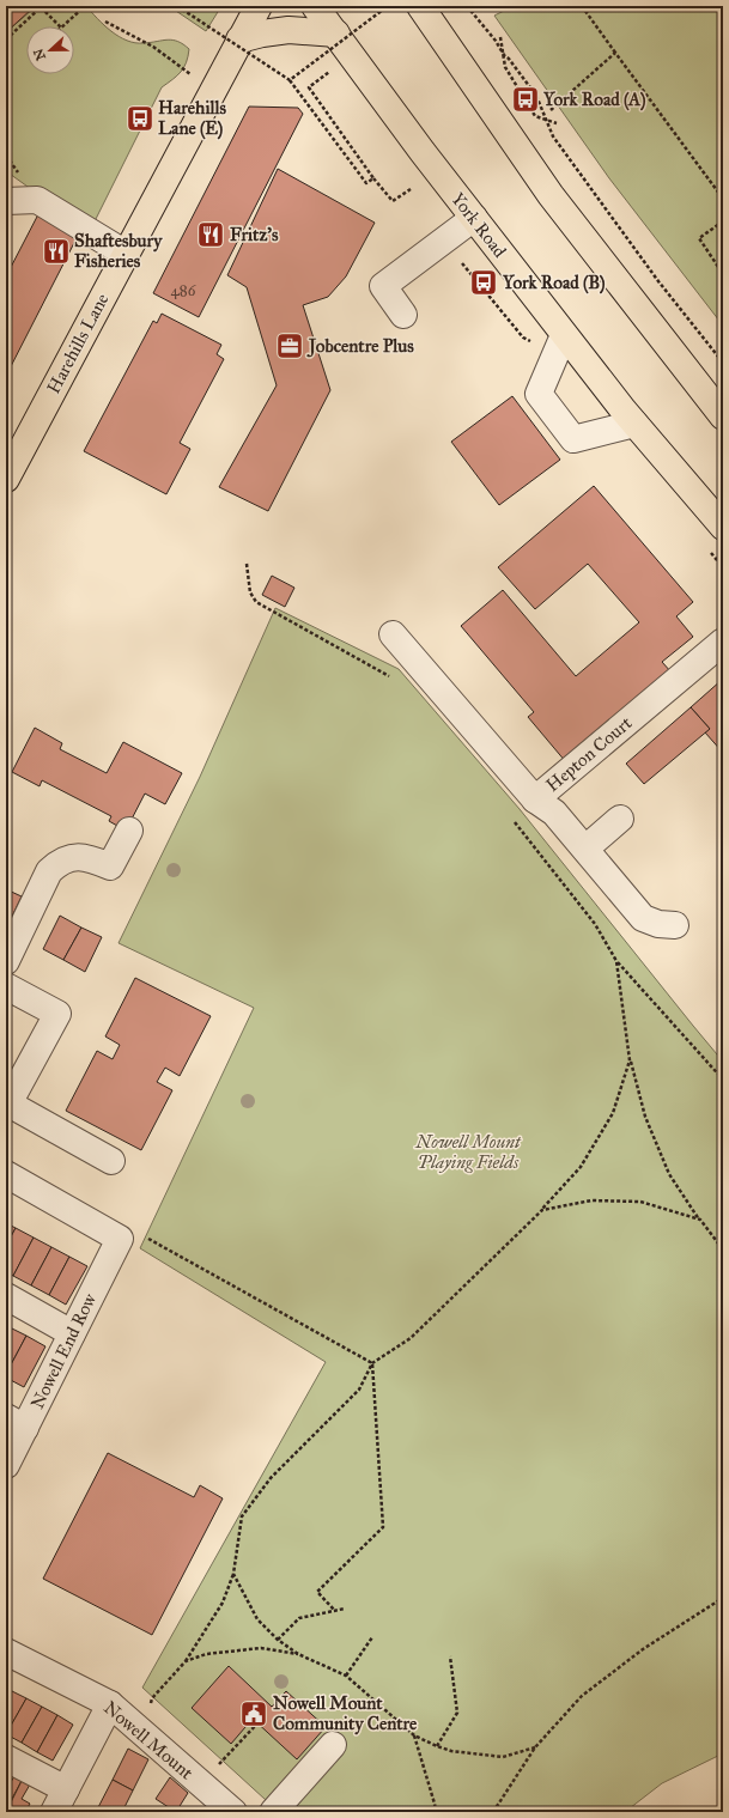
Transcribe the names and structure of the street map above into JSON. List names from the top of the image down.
{
  "streets": {
    "main road": ["York Road", "Harehills Lane"],
    "street": ["Hepton Court", "Nowell End Row", "Nowell Mount"]
  },
  "parks": ["Nowell Mount Playing Fields"],
  "places": {
    "bus stop": ["York Road (A)", "Harehills Lane (E)", "York Road (B)"],
    "restaurant": ["Fritz's", "Shaftesbury Fisheries"],
    "office": ["Jobcentre Plus"],
    "public building": ["Nowell Mount Community Centre"]
  },
  "house_numbers": ["486"],
  "north": "left"
}
